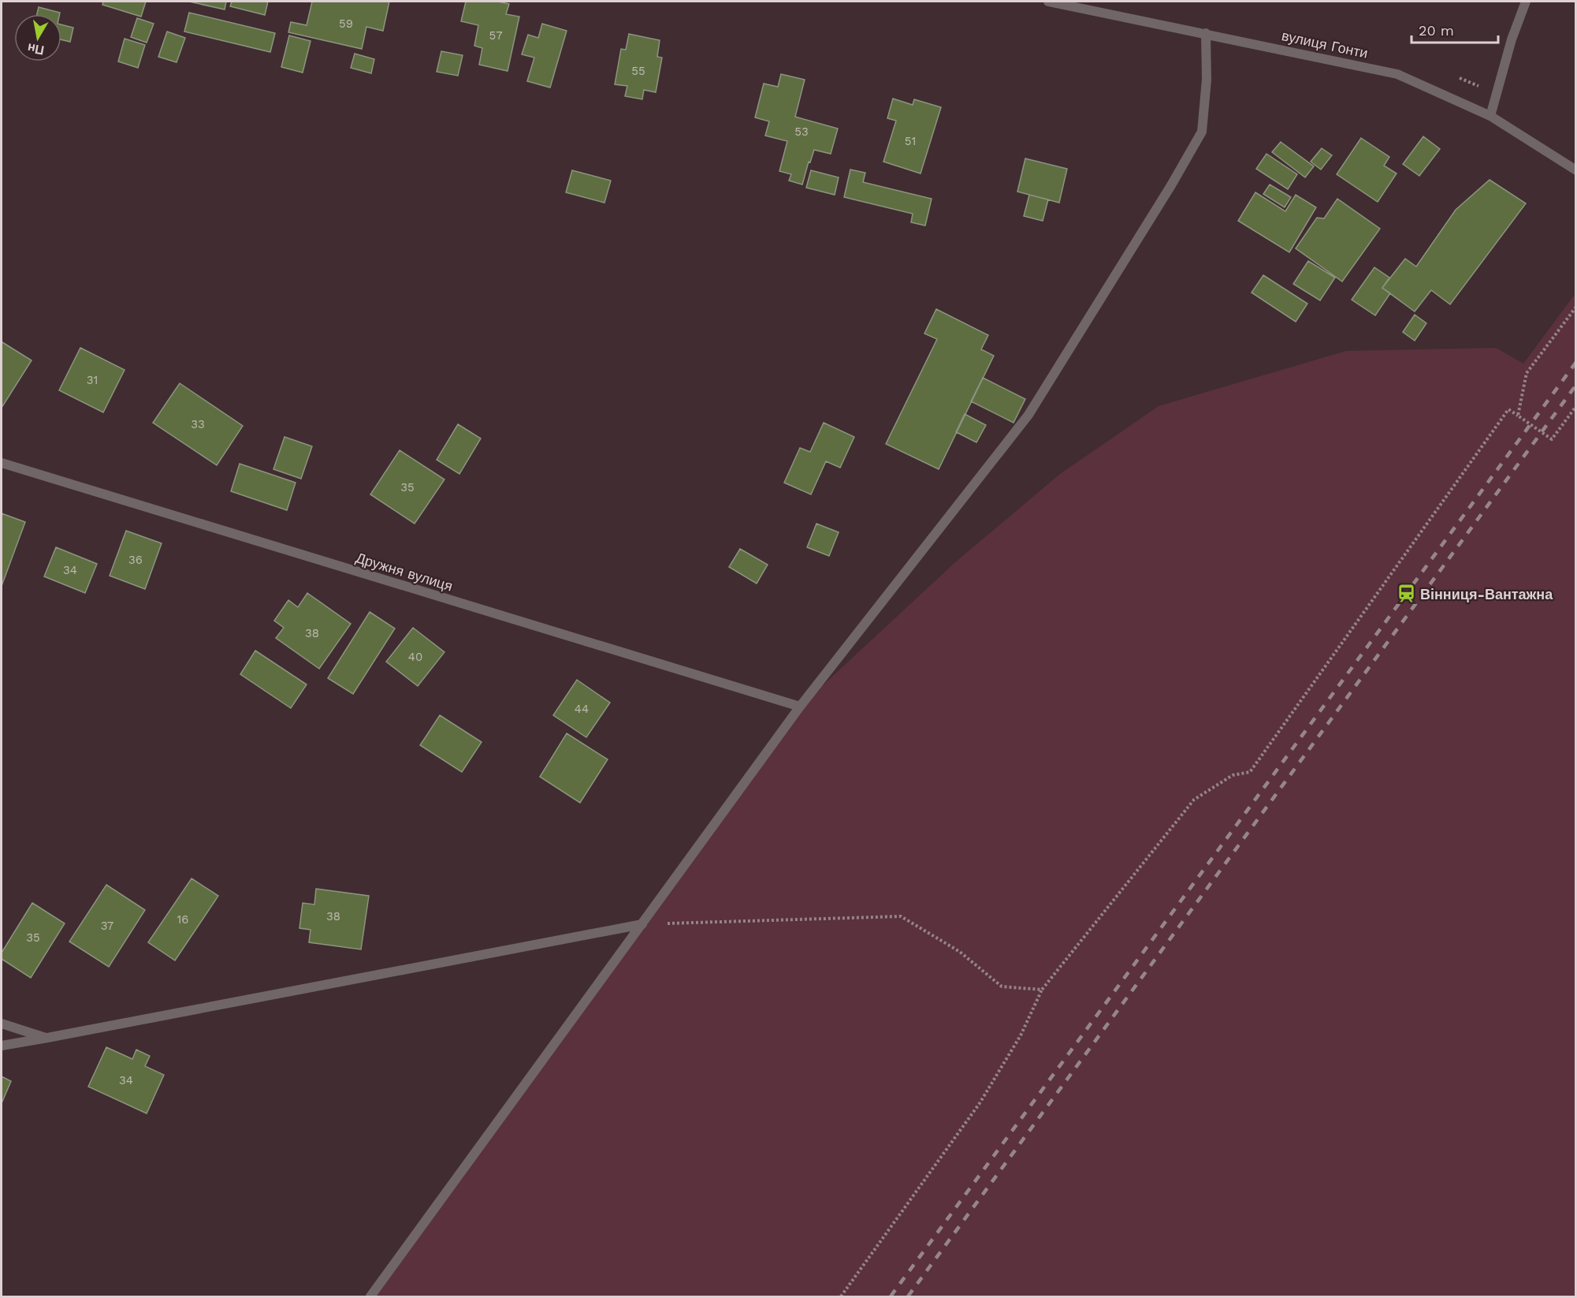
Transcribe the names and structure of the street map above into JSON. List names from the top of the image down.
{
  "streets": {
    "street": ["вулиця Гонти", "Дружня вулиця"]
  },
  "places": {
    "station": ["Вінниця-Вантажна"]
  },
  "house_numbers": [
    "59",
    "57",
    "55",
    "53",
    "51",
    "31",
    "33",
    "35",
    "36",
    "34",
    "38",
    "40",
    "44",
    "38",
    "16",
    "37",
    "35",
    "34"
  ],
  "scale_bar": "20 m",
  "north": "bottom"
}
